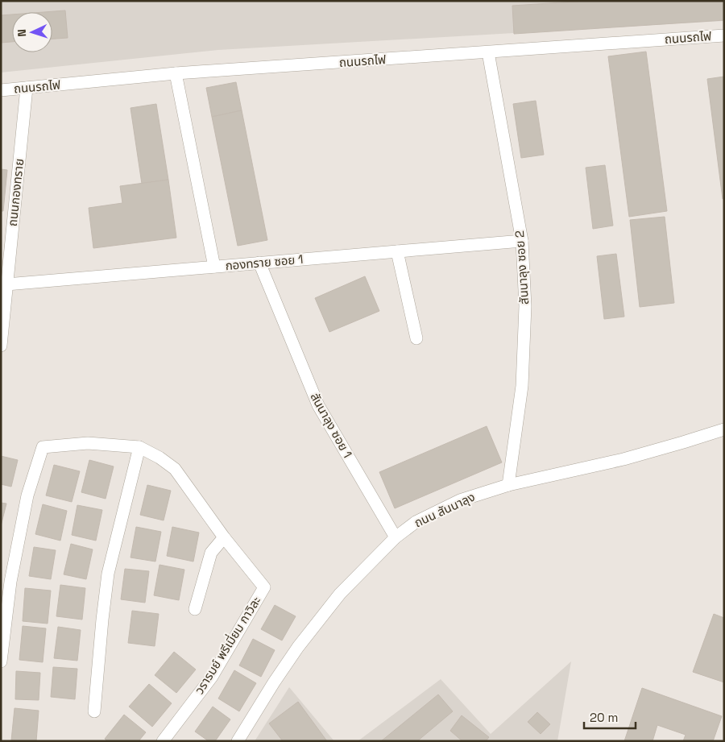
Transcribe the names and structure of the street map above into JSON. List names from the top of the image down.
{
  "streets": {
    "street": [
      "ถนนรถไฟ",
      "ถนนกองทราย",
      "กองทราย ซอย 1",
      "สันนาลุง ซอย 2",
      "สันนาลุง ซอย 1",
      "ถนน สันนาลุง",
      "วรารมย์ พรีเมี่ยม กาวิละ"
    ]
  },
  "crossings": [
    ["ถนนรถไฟ", "ถนนกองทราย"],
    ["ถนนรถไฟ", "สันนาลุง ซอย 2"],
    ["ถนนกองทราย", "กองทราย ซอย 1"],
    ["กองทราย ซอย 1", "สันนาลุง ซอย 2"],
    ["กองทราย ซอย 1", "สันนาลุง ซอย 1"],
    ["สันนาลุง ซอย 2", "ถนน สันนาลุง"],
    ["สันนาลุง ซอย 1", "ถนน สันนาลุง"]
  ],
  "scale_bar": "20 m",
  "north": "left"
}
